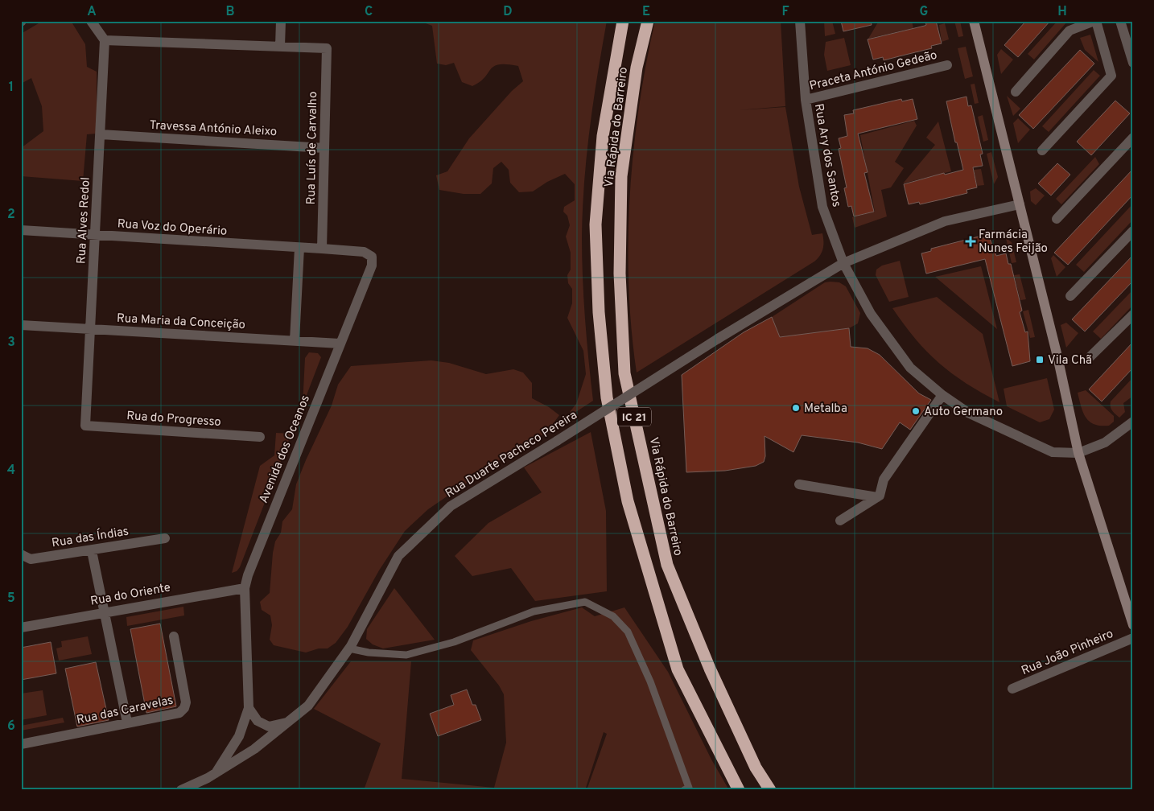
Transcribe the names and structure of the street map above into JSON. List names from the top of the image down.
{
  "streets": {
    "highway": ["Via Rápida do Barreiro", "IC 21"],
    "street": [
      "Praceta António Gedeão",
      "Travessa António Aleixo",
      "Rua Luís de Carvalho",
      "Rua Ary dos Santos",
      "Rua Alves Redol",
      "Rua Voz do Operário",
      "Rua Maria da Conceição",
      "Rua do Progresso",
      "Avenida dos Oceanos",
      "Rua Duarte Pacheco Pereira",
      "Rua das Índias",
      "Rua do Oriente",
      "Rua João Pinheiro",
      "Rua das Caravelas"
    ]
  },
  "crossings": [
    ["Praceta António Gedeão", "Rua Ary dos Santos"],
    ["Travessa António Aleixo", "Rua Luís de Carvalho"],
    ["Travessa António Aleixo", "Rua Alves Redol"],
    ["Rua Luís de Carvalho", "Rua Voz do Operário"],
    ["Rua Luís de Carvalho", "Avenida dos Oceanos"],
    ["Rua Ary dos Santos", "Rua Duarte Pacheco Pereira"],
    ["Rua Alves Redol", "Rua Voz do Operário"],
    ["Rua Alves Redol", "Rua Maria da Conceição"],
    ["Rua Alves Redol", "Rua do Progresso"],
    ["Rua Voz do Operário", "Avenida dos Oceanos"],
    ["Rua Maria da Conceição", "Avenida dos Oceanos"],
    ["Avenida dos Oceanos", "Rua Duarte Pacheco Pereira"],
    ["Avenida dos Oceanos", "Rua do Oriente"]
  ],
  "places": {
    "health": ["Farmácia Nunes Feijão"],
    "transit": ["Vila Chã"],
    "other": ["Metalba", "Auto Germano"]
  },
  "grid": {
    "columns": [
      "A",
      "B",
      "C",
      "D",
      "E",
      "F",
      "G",
      "H"
    ],
    "rows": [
      "1",
      "2",
      "3",
      "4",
      "5",
      "6"
    ]
  }
}
